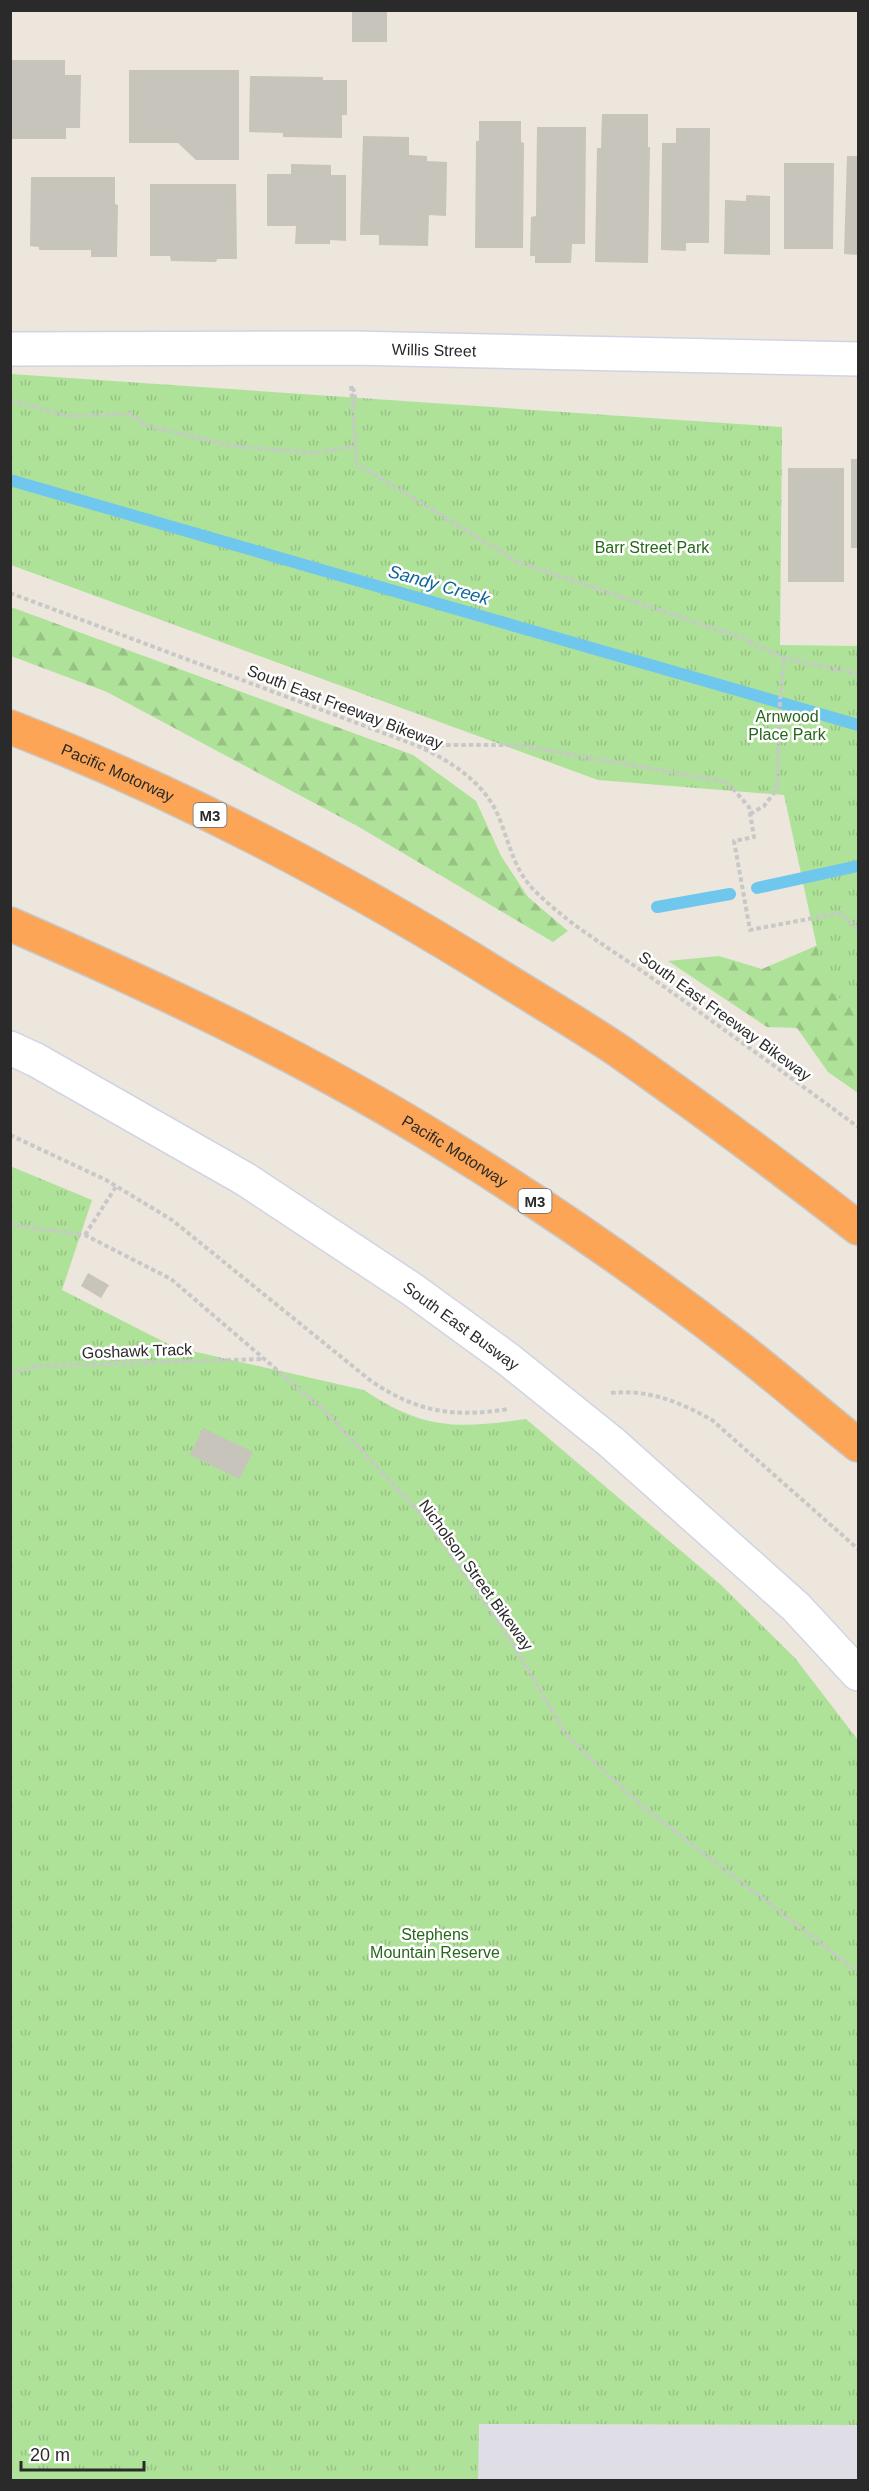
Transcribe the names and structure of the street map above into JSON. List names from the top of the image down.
{
  "streets": {
    "highway": ["Pacific Motorway", "M3"],
    "street": ["Willis Street", "South East Busway"],
    "path": ["South East Freeway Bikeway", "Goshawk Track", "Nicholson Street Bikeway"]
  },
  "crossings": [
    ["Goshawk Track", "Nicholson Street Bikeway"]
  ],
  "water": ["Sandy Creek"],
  "parks": ["Barr Street Park", "Arnwood Place Park", "Stephens Mountain Reserve"],
  "scale_bar": "20 m"
}
